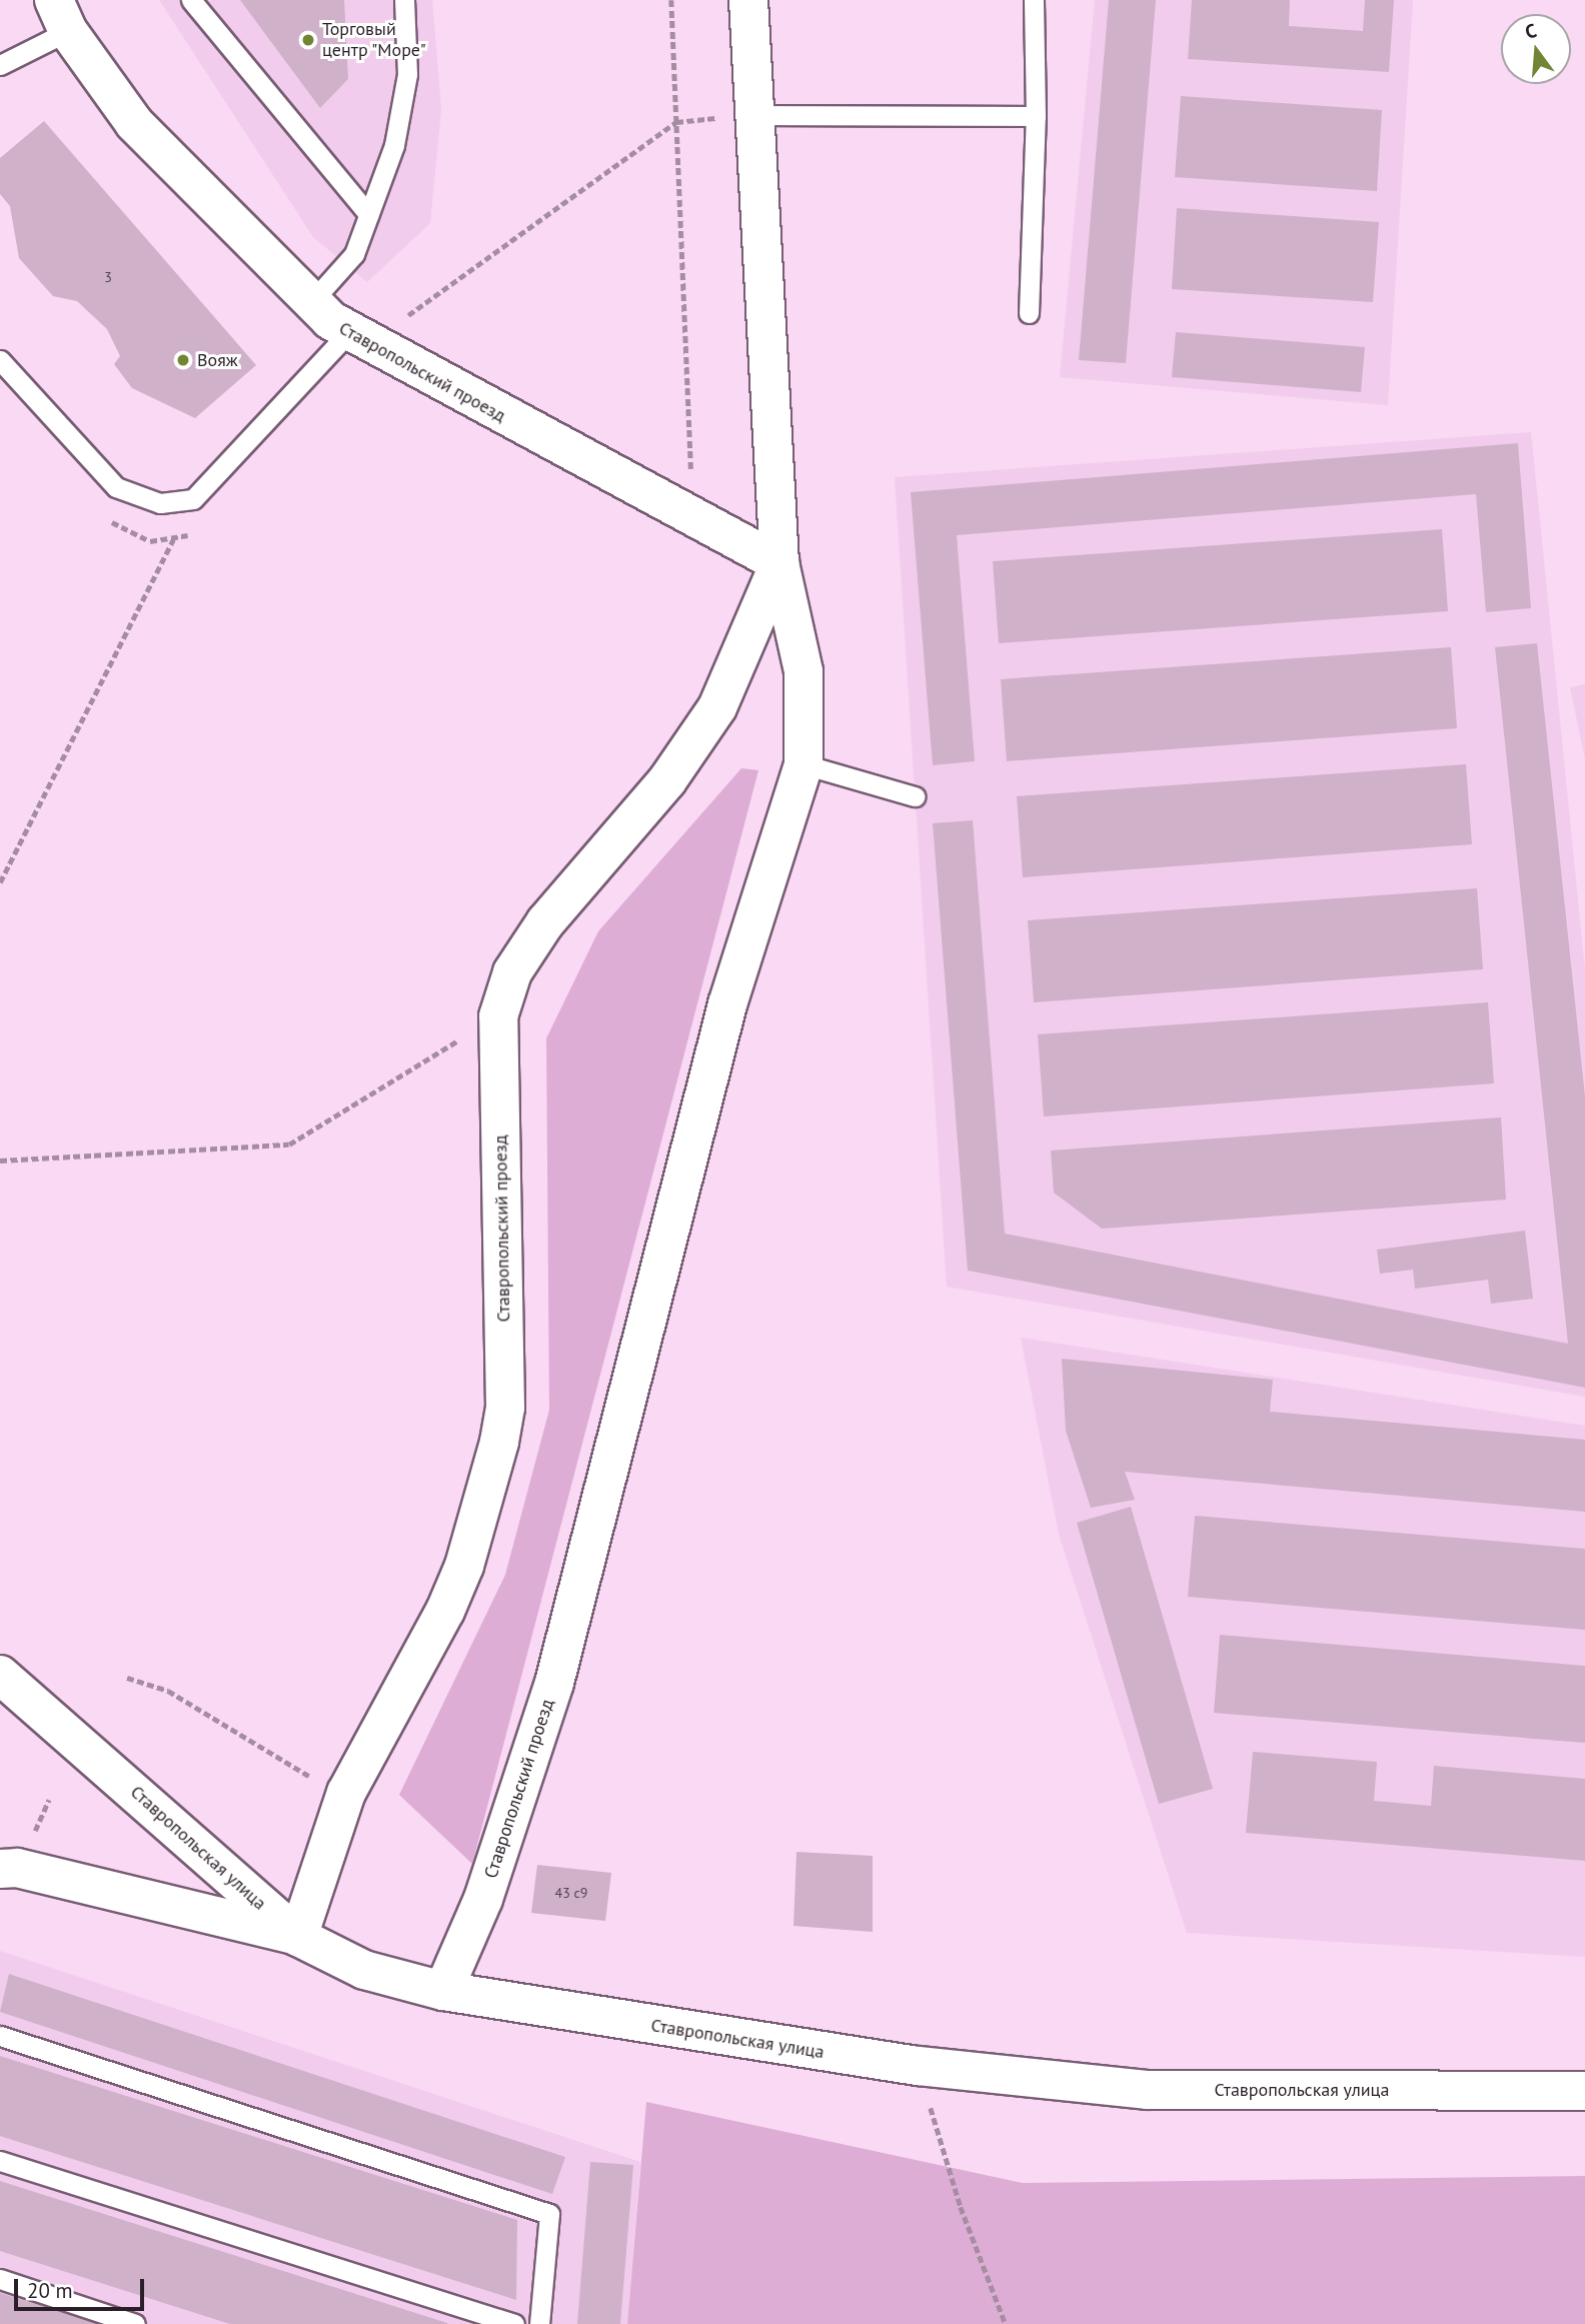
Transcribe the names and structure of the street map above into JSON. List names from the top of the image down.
{
  "streets": {
    "street": ["Ставропольский проезд", "Ставропольская улица"]
  },
  "crossings": [
    ["Ставропольский проезд", "Ставропольская улица"]
  ],
  "places": ["Торговый центр \"Море\"", "Вояж"],
  "house_numbers": ["3", "43 с9"],
  "scale_bar": "20 m",
  "north": "top"
}
